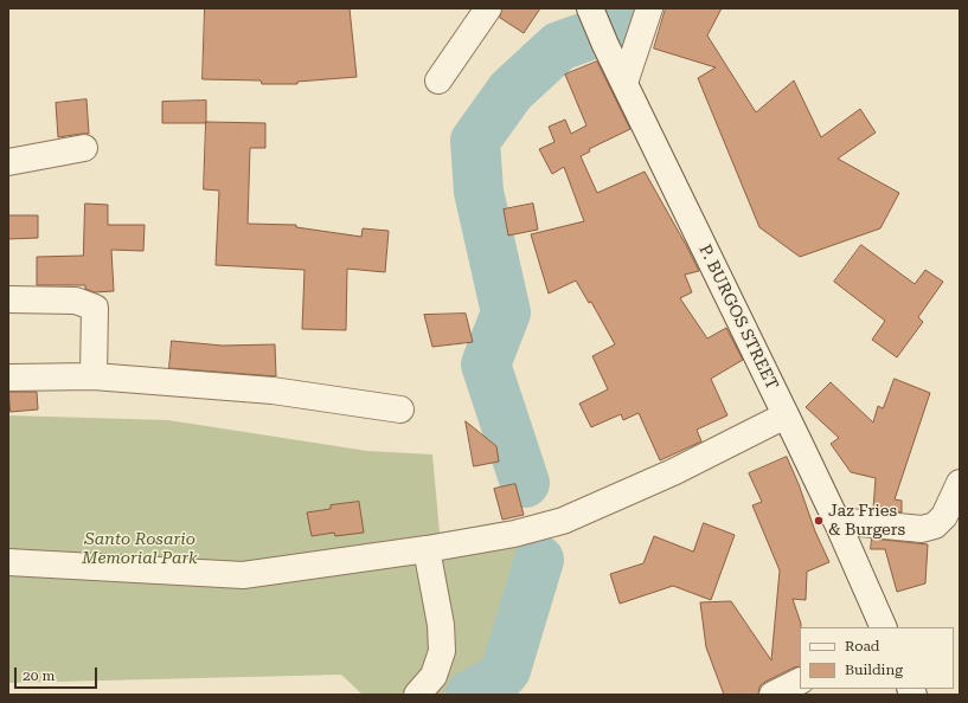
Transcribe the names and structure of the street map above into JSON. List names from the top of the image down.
{
  "streets": {
    "street": ["P. BURGOS STREET"]
  },
  "parks": ["Santo Rosario Memorial Park"],
  "places": ["Jaz Fries & Burgers"],
  "legend": ["Road", "Building"],
  "scale_bar": "20 m"
}
